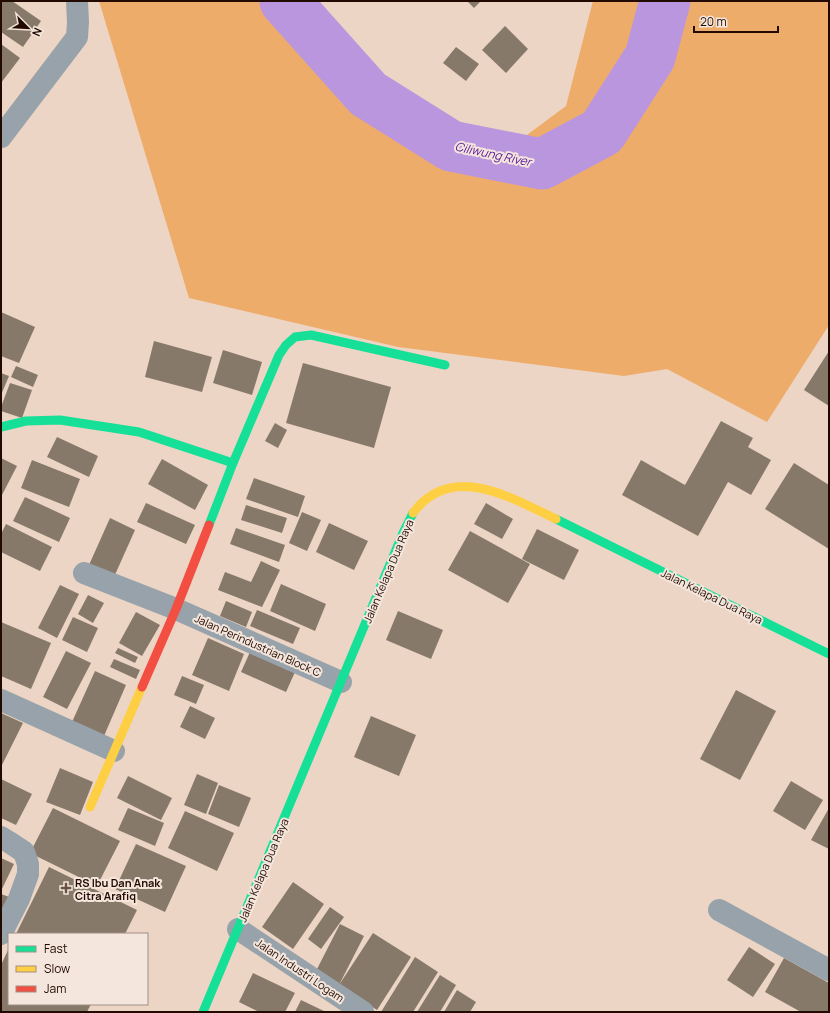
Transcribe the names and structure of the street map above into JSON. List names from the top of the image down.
{
  "streets": {
    "main road": ["Jalan Kelapa Dua Raya"],
    "street": ["Jalan Perindustrian Block C", "Jalan Industri Logam"]
  },
  "crossings": [
    ["Jalan Kelapa Dua Raya", "Jalan Perindustrian Block C"],
    ["Jalan Kelapa Dua Raya", "Jalan Industri Logam"]
  ],
  "water": ["Ciliwung River"],
  "places": {
    "health": ["RS Ibu Dan Anak Citra Arafiq"]
  },
  "legend": ["Fast", "Slow", "Jam"],
  "scale_bar": "20 m",
  "north": "bottom right"
}
